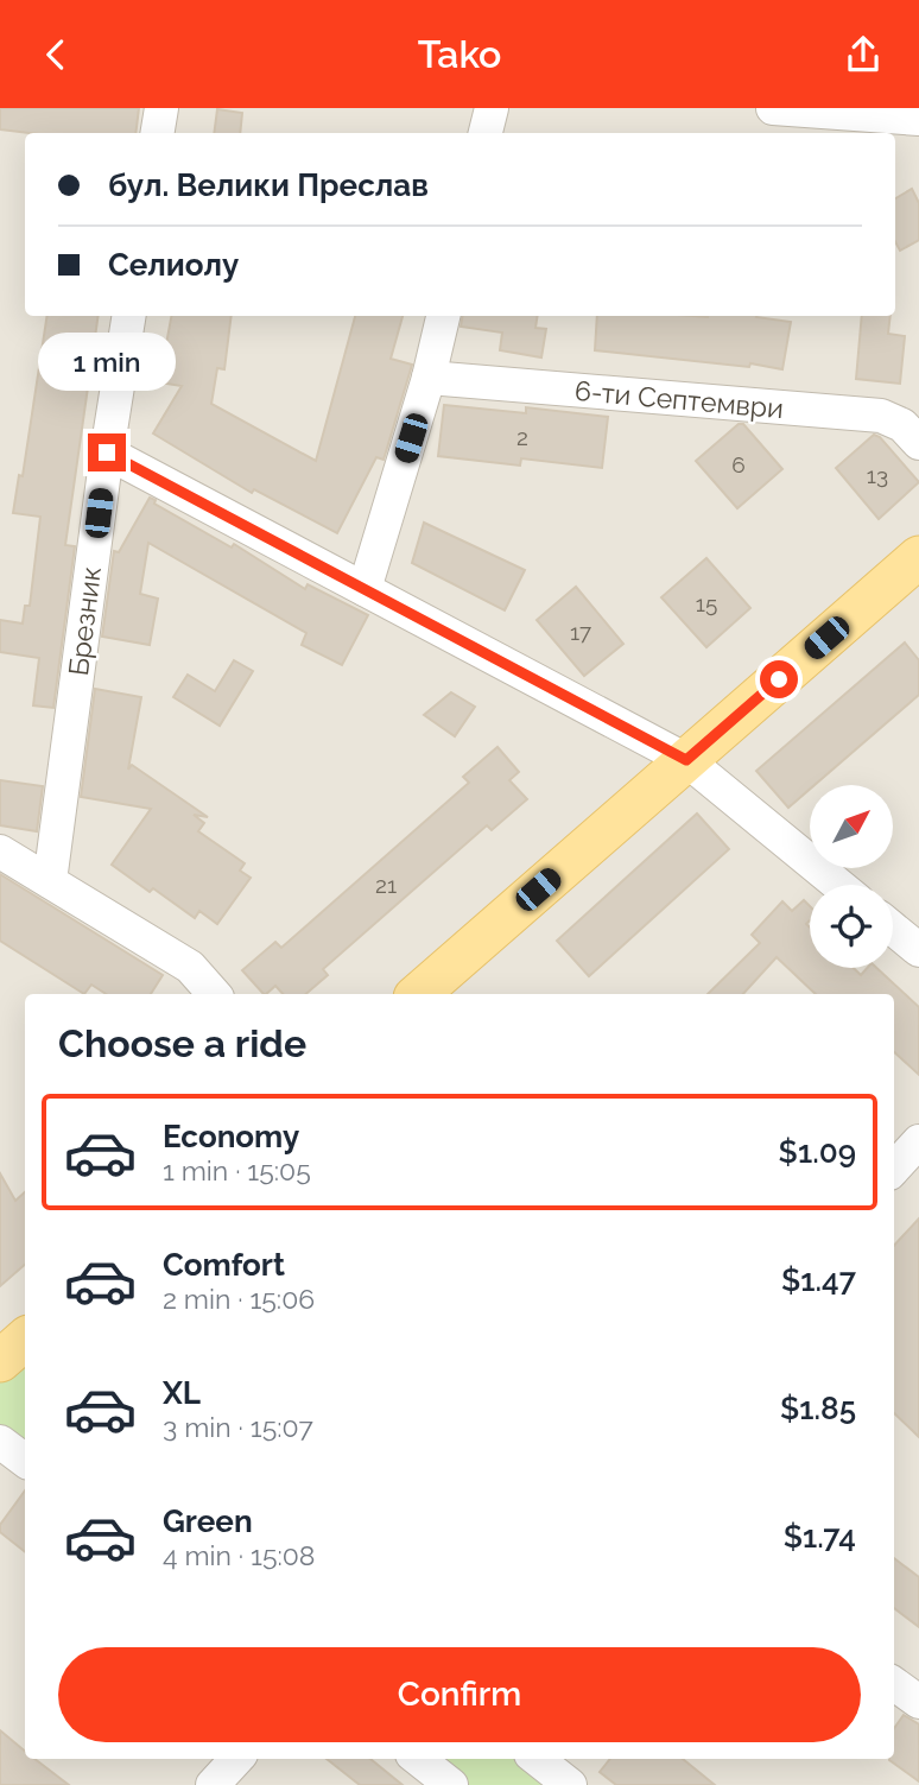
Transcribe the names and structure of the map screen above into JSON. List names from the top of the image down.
{
  "streets": {
    "street": ["6-ти Септември", "Брезник"]
  },
  "house_numbers": [
    "2",
    "6",
    "13",
    "15",
    "17",
    "21"
  ],
  "north": "top right",
  "page": {
    "header": "Tako",
    "banner": ["бул. Велики Преслав", "Селиолу"],
    "bubble": "1 min",
    "heading": "Choose a ride",
    "list": [
      {
        "name": "Economy",
        "note": "1 min · 15:05",
        "value": "$1.09"
      },
      {
        "name": "Comfort",
        "note": "2 min · 15:06",
        "value": "$1.47"
      },
      {
        "name": "XL",
        "note": "3 min · 15:07",
        "value": "$1.85"
      },
      {
        "name": "Green",
        "note": "4 min · 15:08",
        "value": "$1.74"
      }
    ],
    "buttons": "Confirm"
  }
}
